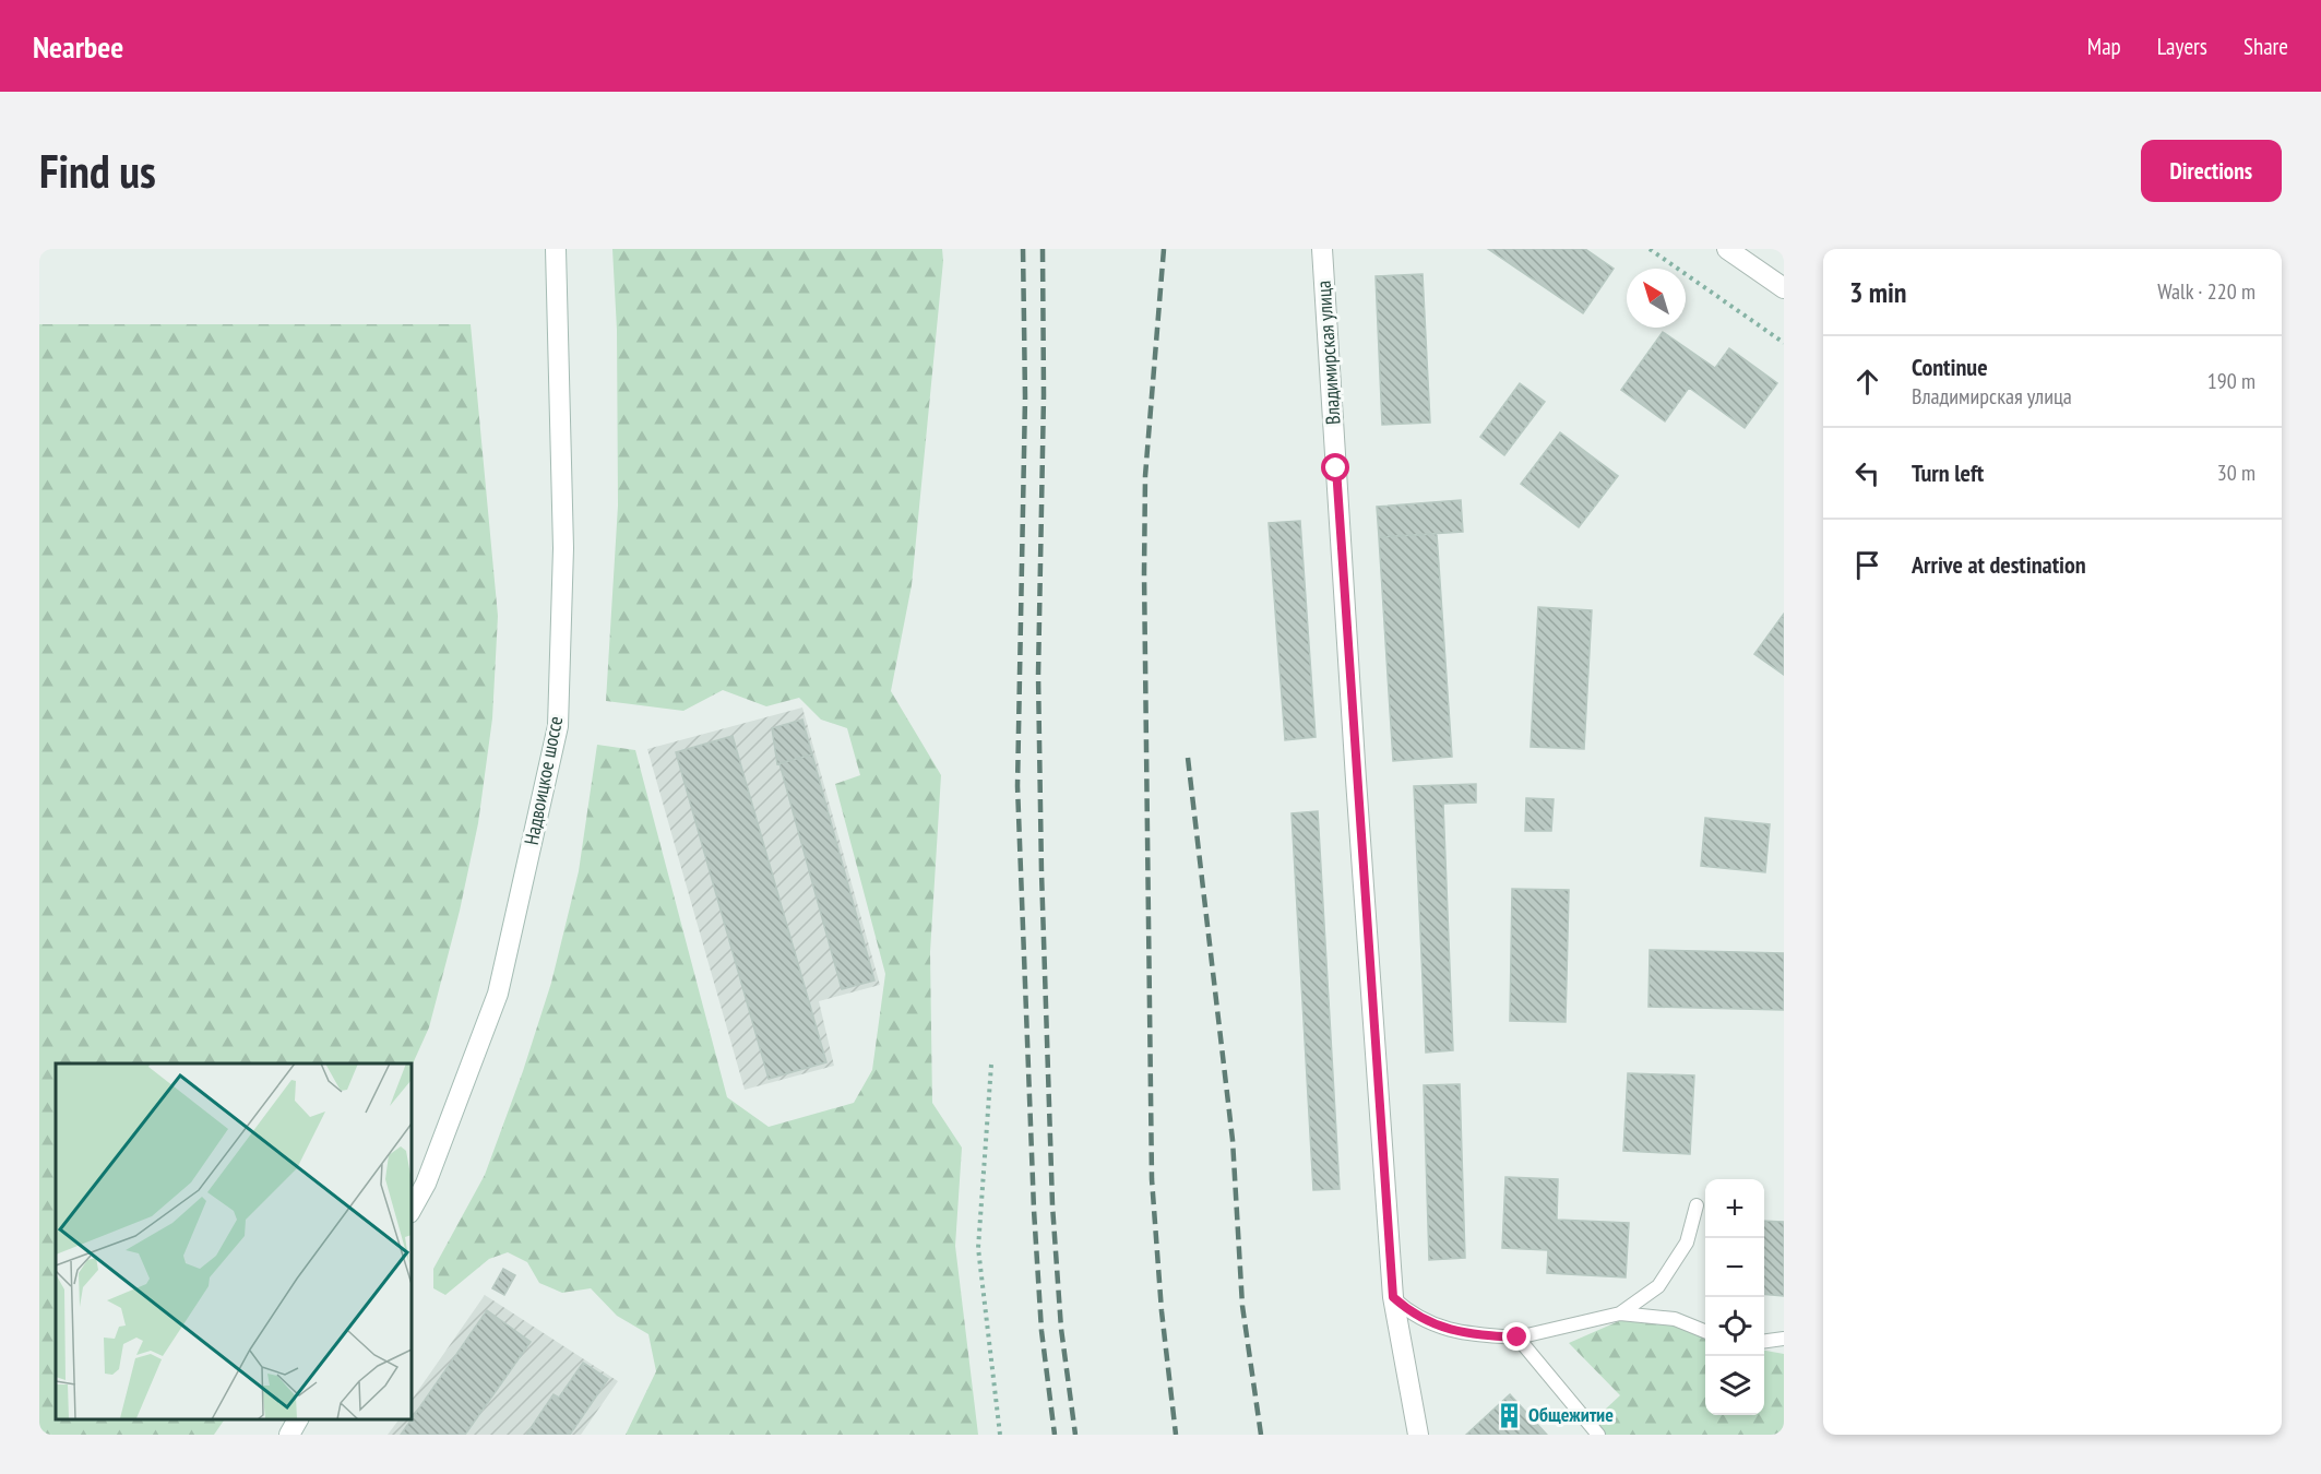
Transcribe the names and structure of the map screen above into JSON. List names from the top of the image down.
{
  "streets": {
    "street": ["Владимирская улица", "Надвоицкое шоссе"]
  },
  "places": {
    "building": ["Общежитие"]
  },
  "north": "top left",
  "page": {
    "header": "Nearbee",
    "nav": ["Map", "Layers", "Share"],
    "buttons": "Directions",
    "title": "Find us",
    "heading": ["3 min", "Walk · 220 m"],
    "list": [
      ["Continue", "Владимирская улица", "190 m"],
      ["Turn left", "30 m"],
      "Arrive at destination"
    ],
    "map_buttons": ["+", "−"]
  }
}
